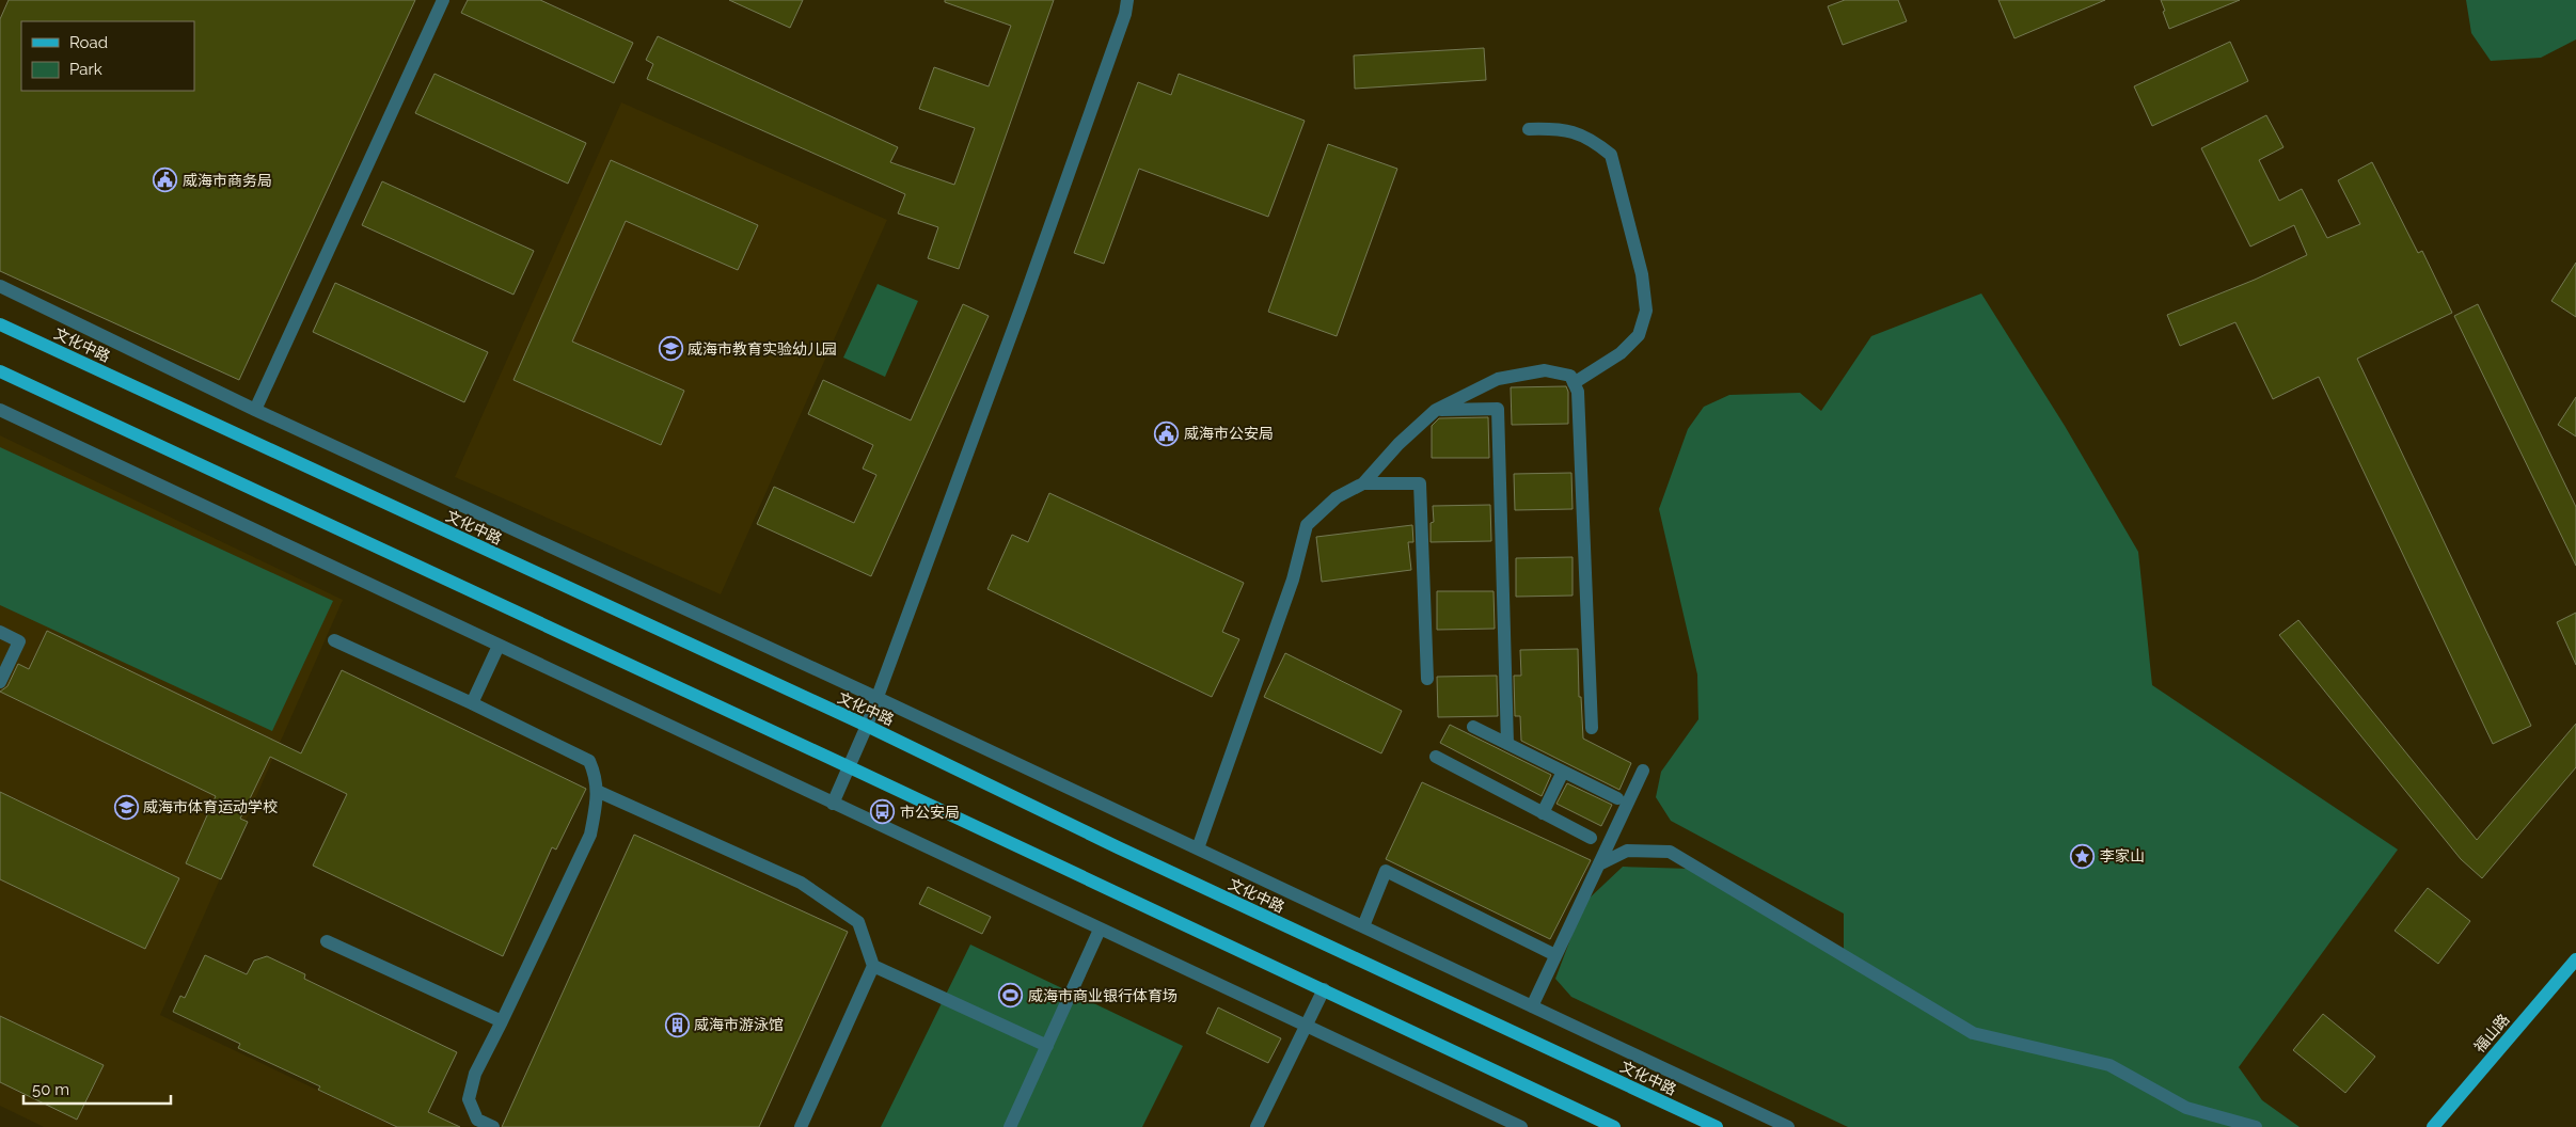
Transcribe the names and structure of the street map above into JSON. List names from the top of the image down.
{
  "streets": {
    "main road": ["文化中路", "福山路"]
  },
  "places": {
    "public building": ["威海市商务局", "威海市公安局"],
    "school or university": ["威海市教育实验幼儿园", "威海市体育运动学校"],
    "bus stop": ["市公安局"],
    "place": ["李家山"],
    "sports": ["威海市商业银行体育场"],
    "building": ["威海市游泳馆"]
  },
  "legend": ["Road", "Park"],
  "scale_bar": "50 m"
}
